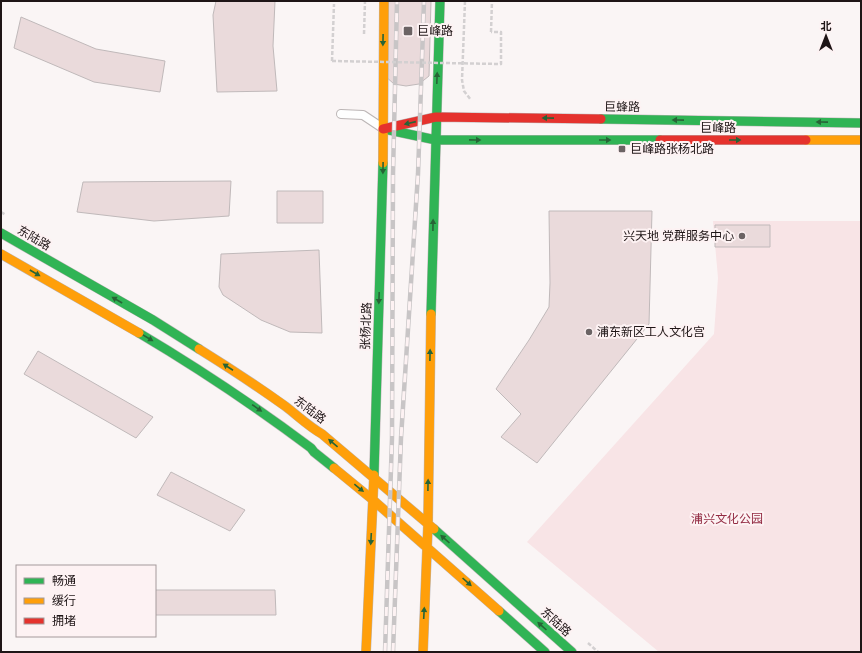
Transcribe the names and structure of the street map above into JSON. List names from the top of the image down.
{
  "streets": {
    "main road": [
      "巨蜂路",
      "巨峰路",
      "东陆路",
      "张杨北路"
    ]
  },
  "crossings": [
    ["巨蜂路", "巨峰路"],
    ["巨蜂路", "张杨北路"],
    ["巨峰路", "张杨北路"],
    ["东陆路", "张杨北路"]
  ],
  "one_way": ["巨蜂路", "巨峰路"],
  "parks": ["浦兴文化公园"],
  "places": {
    "transit": ["巨峰路", "巨峰路张杨北路"],
    "other": ["兴天地 党群服务中心", "浦东新区工人文化宫"]
  },
  "legend": ["畅通", "缓行", "拥堵"],
  "north": "top"
}
